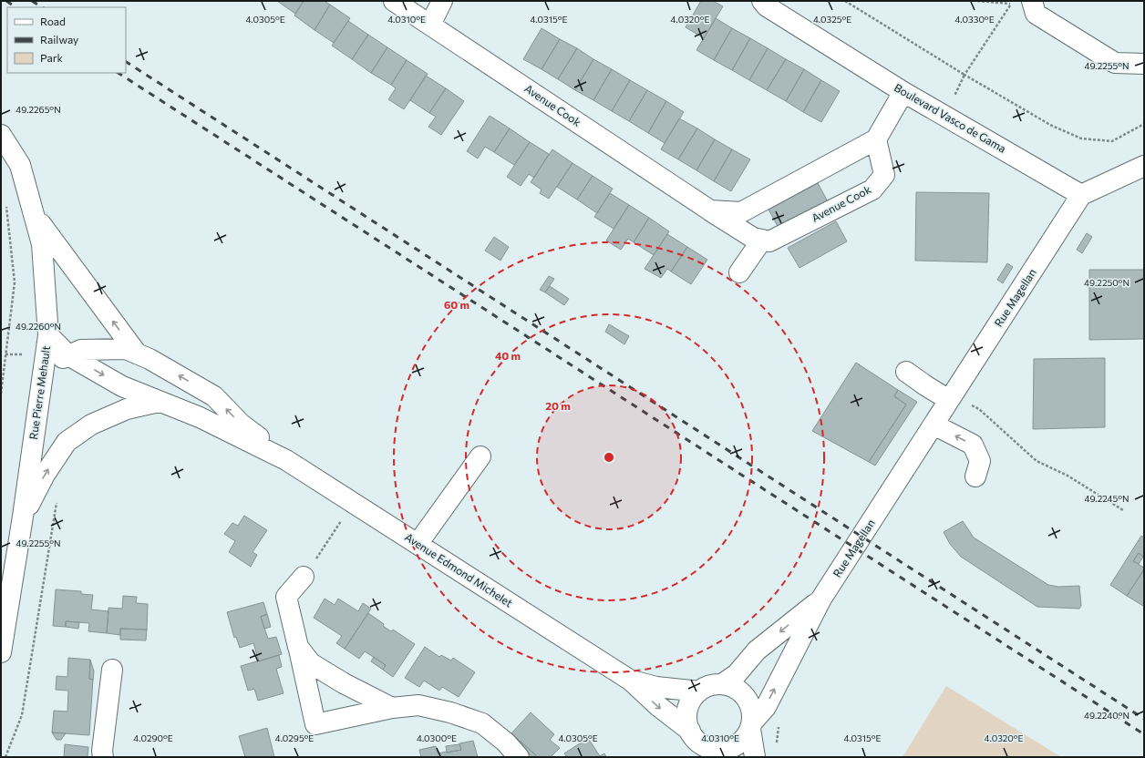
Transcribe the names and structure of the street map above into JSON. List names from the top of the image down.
{
  "streets": {
    "street": [
      "Avenue Cook",
      "Boulevard Vasco de Gama",
      "Rue Magellan",
      "Rue Pierre Mehault",
      "Avenue Edmond Michelet"
    ]
  },
  "crossings": [
    ["Boulevard Vasco de Gama", "Rue Magellan"],
    ["Rue Magellan", "Avenue Edmond Michelet"]
  ],
  "legend": ["Road", "Railway", "Park"],
  "coordinates": [
    "4.0305°E",
    "4.0310°E",
    "4.0315°E",
    "4.0320°E",
    "4.0325°E",
    "4.0330°E",
    "49.2255°N",
    "49.2265°N",
    "49.2250°N",
    "49.2260°N",
    "49.2245°N",
    "49.2240°N",
    "4.0290°E",
    "4.0295°E",
    "4.0300°E"
  ],
  "rings": ["60 m", "40 m", "20 m"]
}
